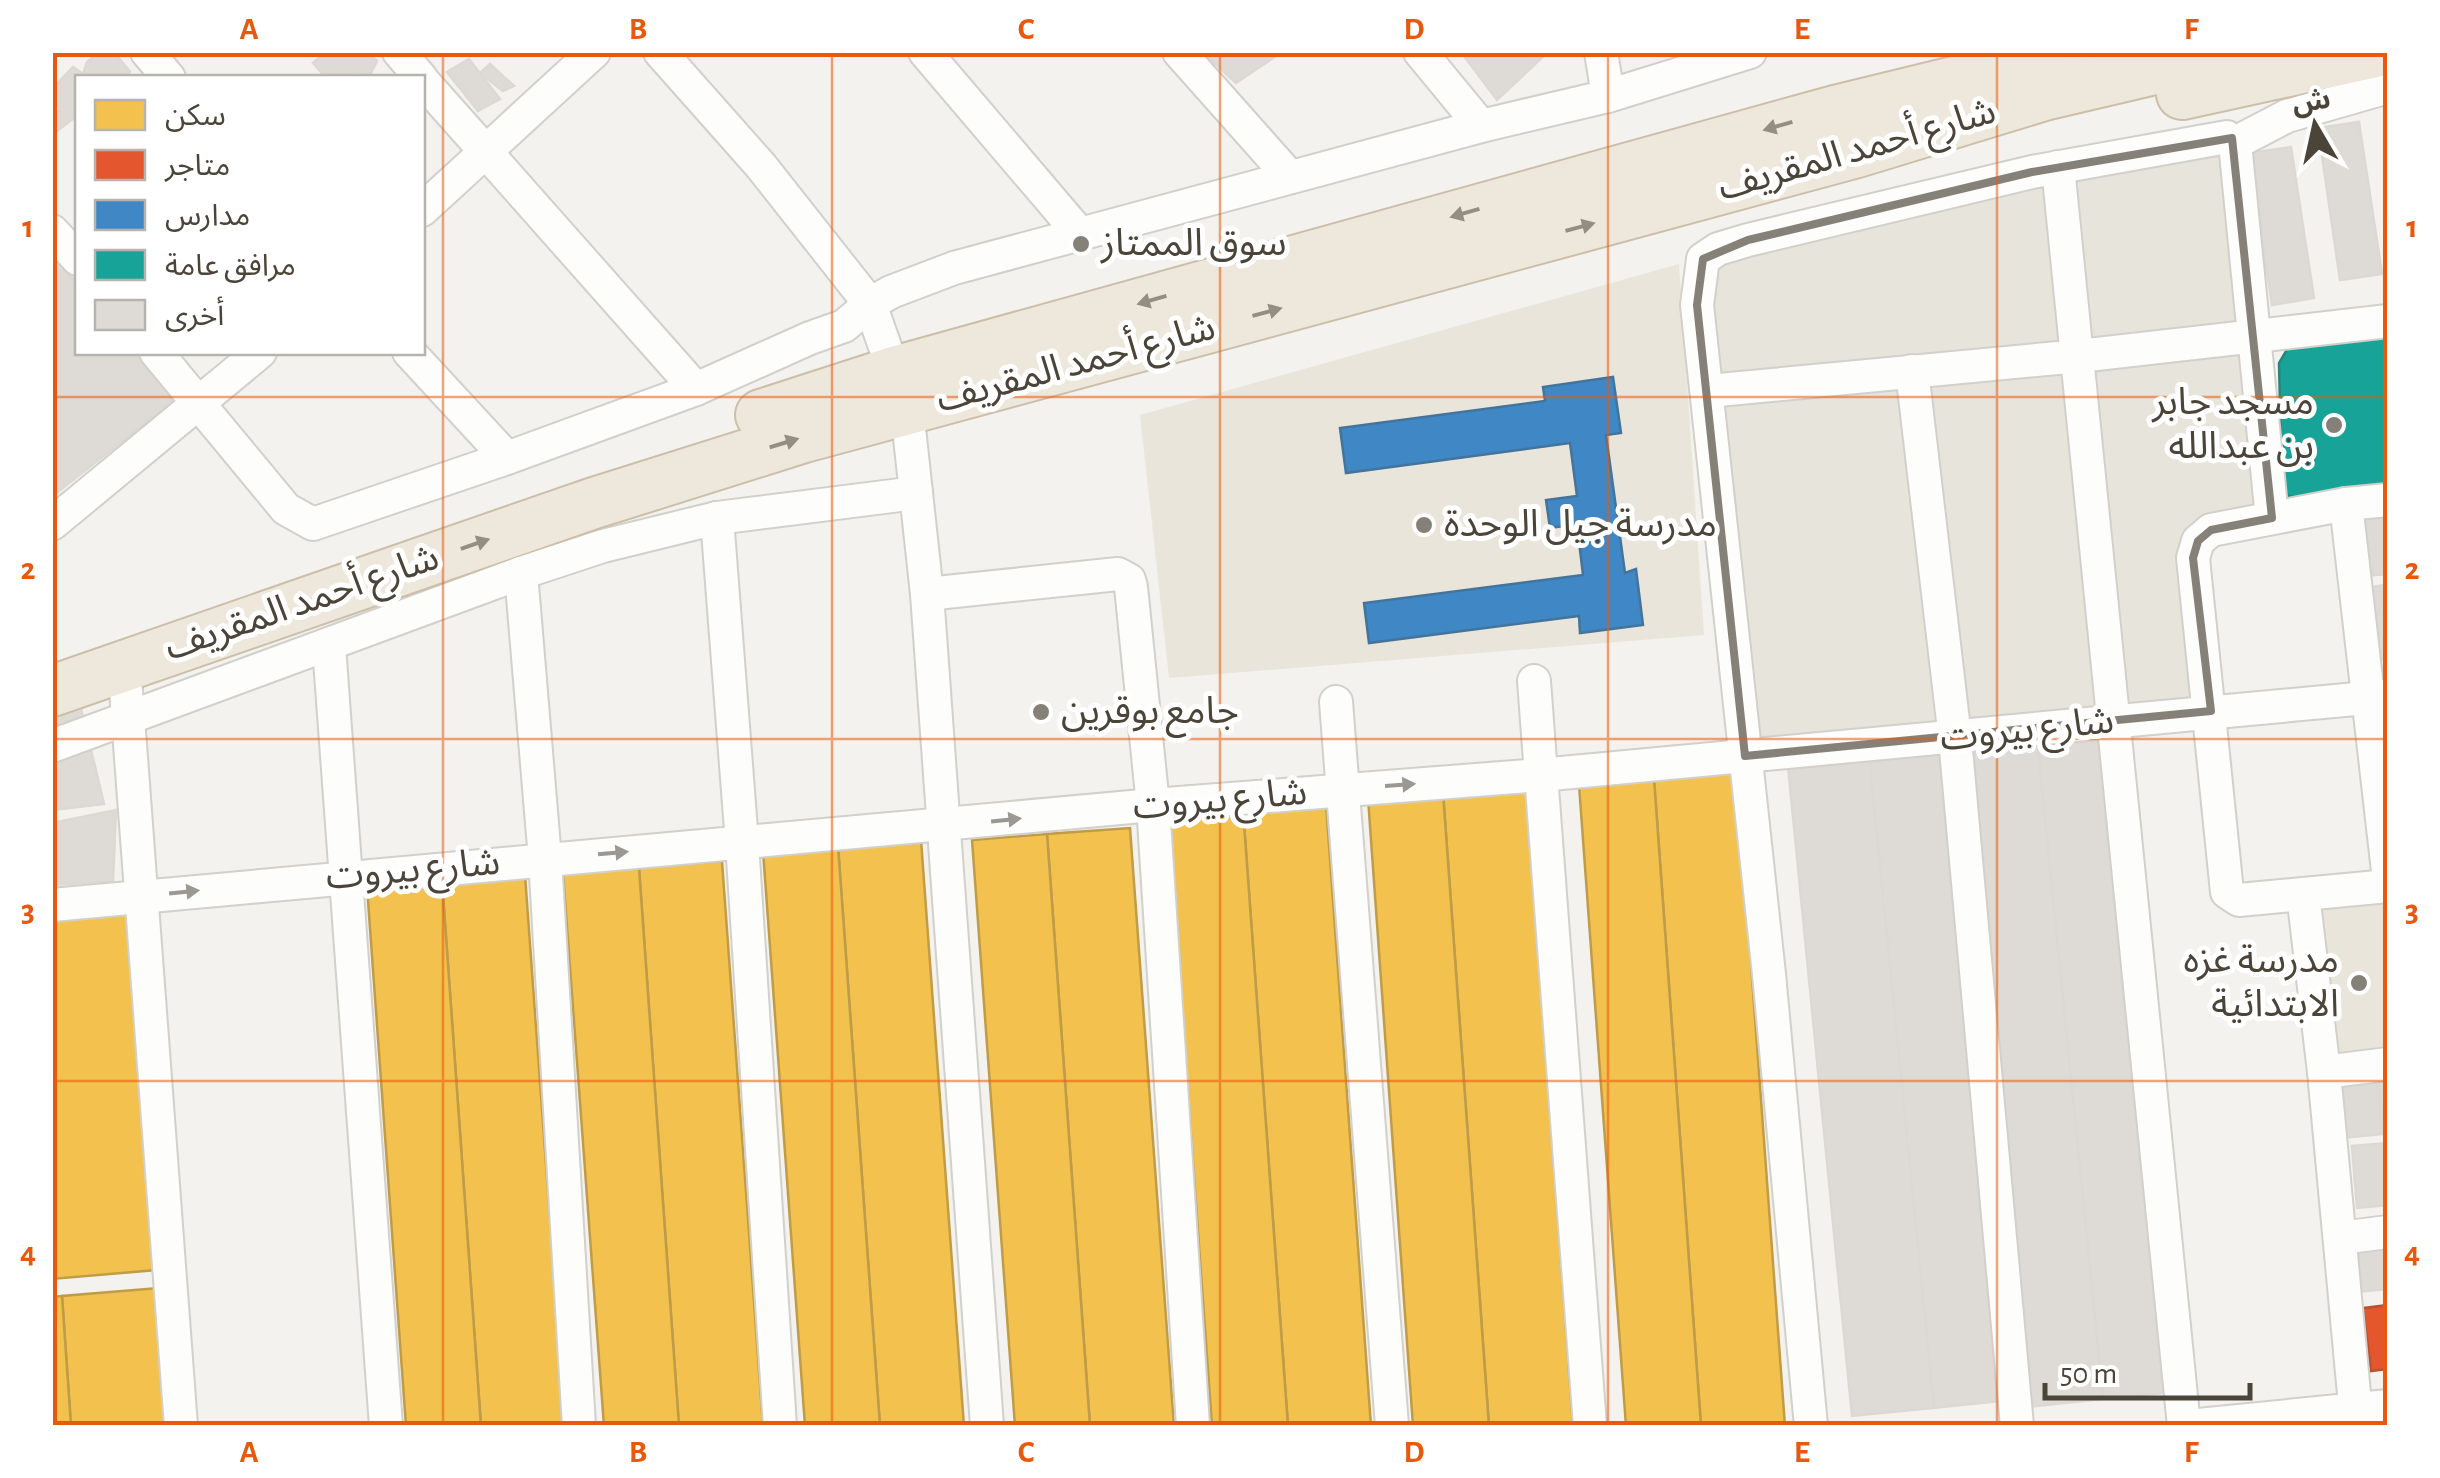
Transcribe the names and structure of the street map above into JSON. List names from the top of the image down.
{
  "streets": {
    "highway": ["شارع أحمد المقريف"],
    "street": ["شارع بيروت"]
  },
  "places": [
    "سوق الممتاز",
    "مسجد جابر بن عبدالله",
    "مدرسة جيل الوحدة",
    "جامع بوقرين",
    "مدرسة غزه الابتدائية"
  ],
  "legend": [
    "سكن",
    "متاجر",
    "مدارس",
    "مرافق عامة",
    "أخرى"
  ],
  "scale_bar": "50 m",
  "north": "top",
  "grid": {
    "columns": [
      "A",
      "B",
      "C",
      "D",
      "E",
      "F"
    ],
    "rows": [
      "1",
      "2",
      "3",
      "4"
    ]
  }
}
